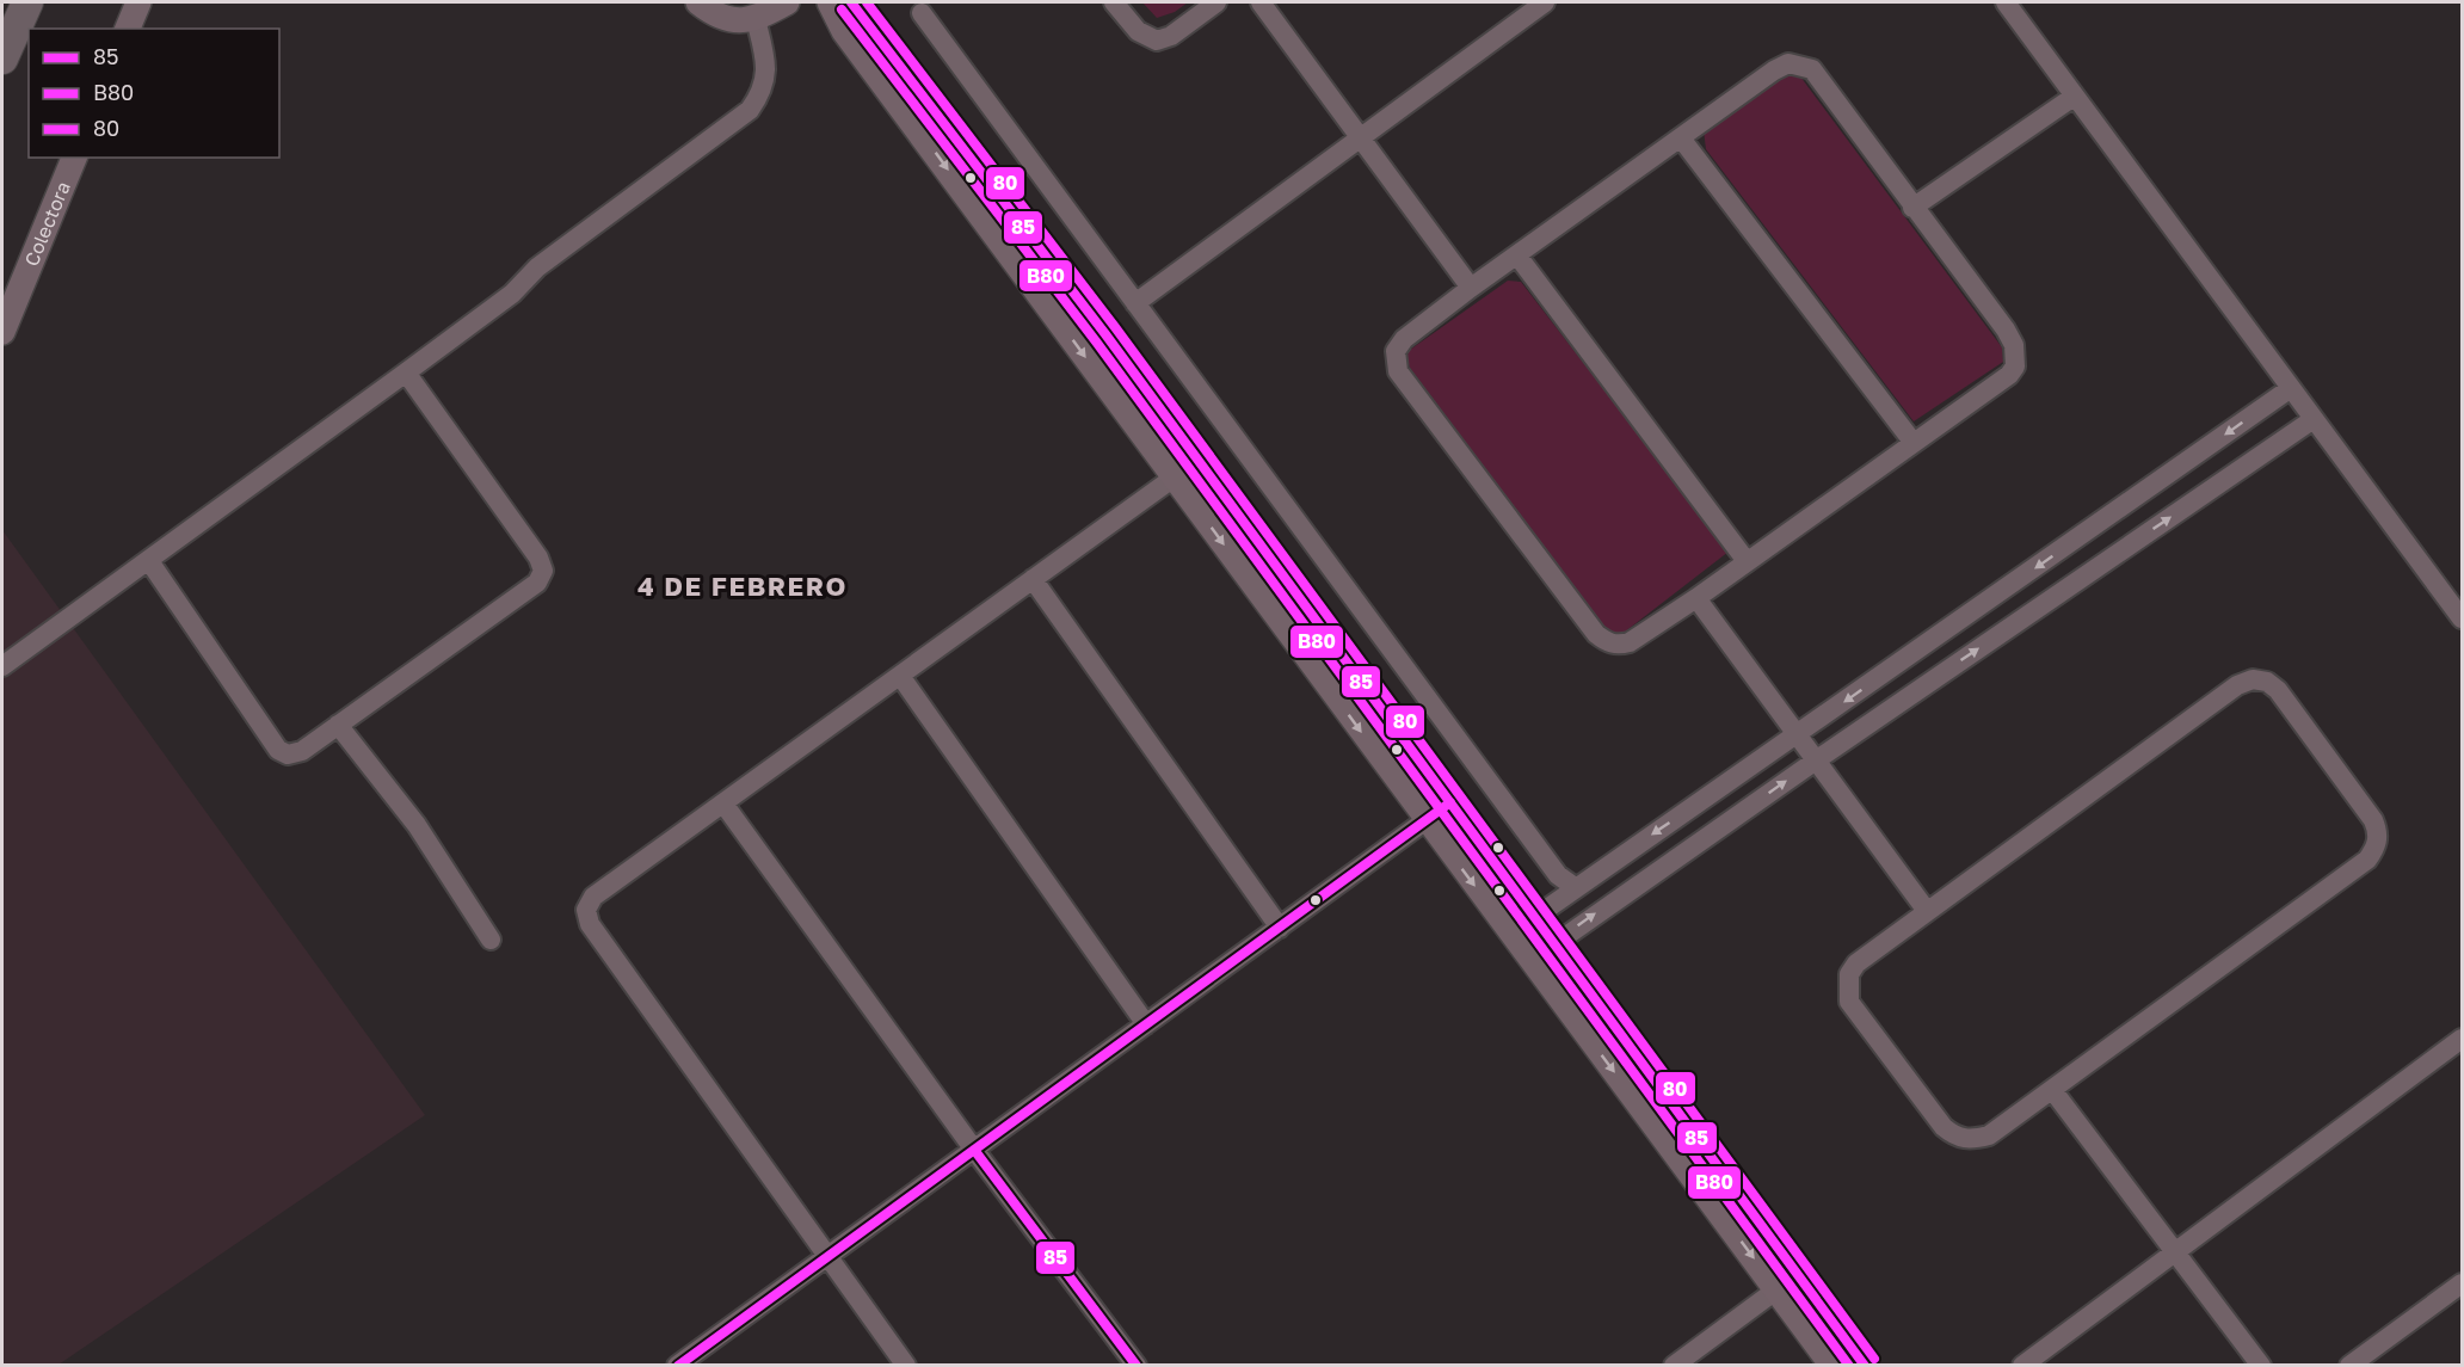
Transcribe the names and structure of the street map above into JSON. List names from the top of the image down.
{
  "streets": {
    "main road": ["Colectora"]
  },
  "districts": ["4 DE FEBRERO"],
  "lines": ["transit line 85", "transit line 80", "transit line B80"],
  "legend": ["85", "B80", "80"]
}
